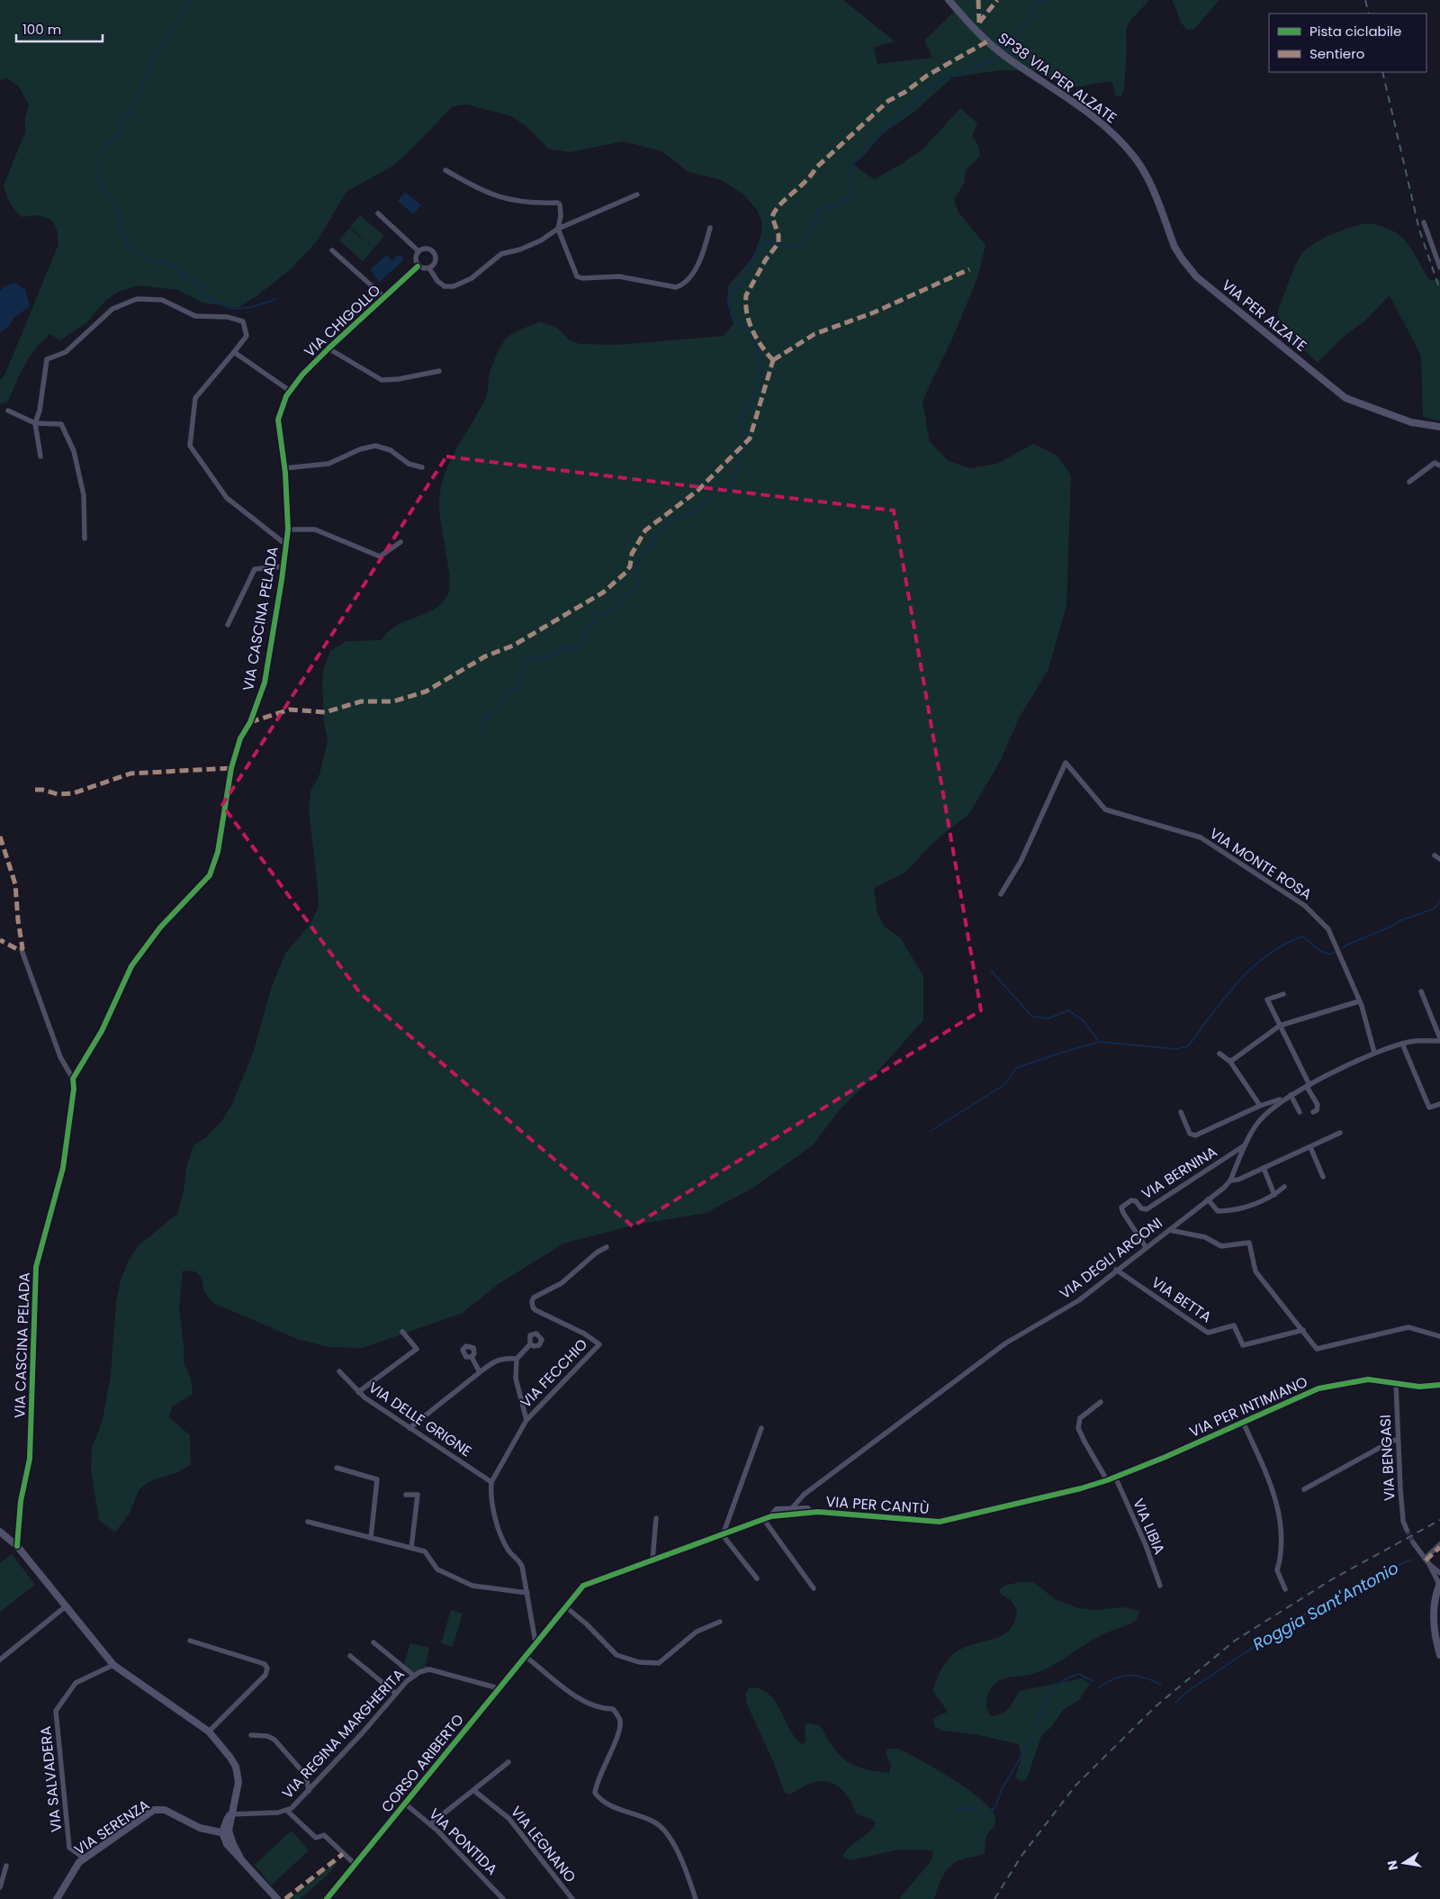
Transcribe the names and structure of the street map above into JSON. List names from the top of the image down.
{
  "streets": {
    "street": [
      "SP38 VIA PER ALZATE",
      "VIA PER ALZATE",
      "VIA CHIGOLLO",
      "VIA CASCINA PELADA",
      "VIA MONTE ROSA",
      "VIA BERNINA",
      "VIA DEGLI ARCONI",
      "VIA BETTA",
      "VIA FECCHIO",
      "VIA PER INTIMIANO",
      "VIA DELLE GRIGNE",
      "VIA BENGASI",
      "VIA PER CANTÙ",
      "VIA LIBIA",
      "VIA REGINA MARGHERITA",
      "CORSO ARIBERTO",
      "VIA SALVADERA",
      "VIA SERENZA",
      "VIA PONTIDA",
      "VIA LEGNANO"
    ]
  },
  "crossings": [
    ["SP38 VIA PER ALZATE", "VIA PER ALZATE"],
    ["VIA CHIGOLLO", "VIA CASCINA PELADA"],
    ["VIA MONTE ROSA", "VIA DEGLI ARCONI"],
    ["VIA BERNINA", "VIA DEGLI ARCONI"],
    ["VIA DEGLI ARCONI", "VIA BETTA"],
    ["VIA DEGLI ARCONI", "VIA PER CANTÙ"],
    ["VIA FECCHIO", "VIA DELLE GRIGNE"],
    ["VIA PER INTIMIANO", "VIA BENGASI"],
    ["VIA PER INTIMIANO", "VIA PER CANTÙ"],
    ["VIA PER CANTÙ", "VIA LIBIA"],
    ["VIA PER CANTÙ", "CORSO ARIBERTO"],
    ["VIA REGINA MARGHERITA", "CORSO ARIBERTO"],
    ["CORSO ARIBERTO", "VIA PONTIDA"],
    ["VIA SALVADERA", "VIA SERENZA"]
  ],
  "water": ["Roggia Sant'Antonio"],
  "legend": ["Pista ciclabile", "Sentiero"],
  "scale_bar": "100 m",
  "north": "left"
}
